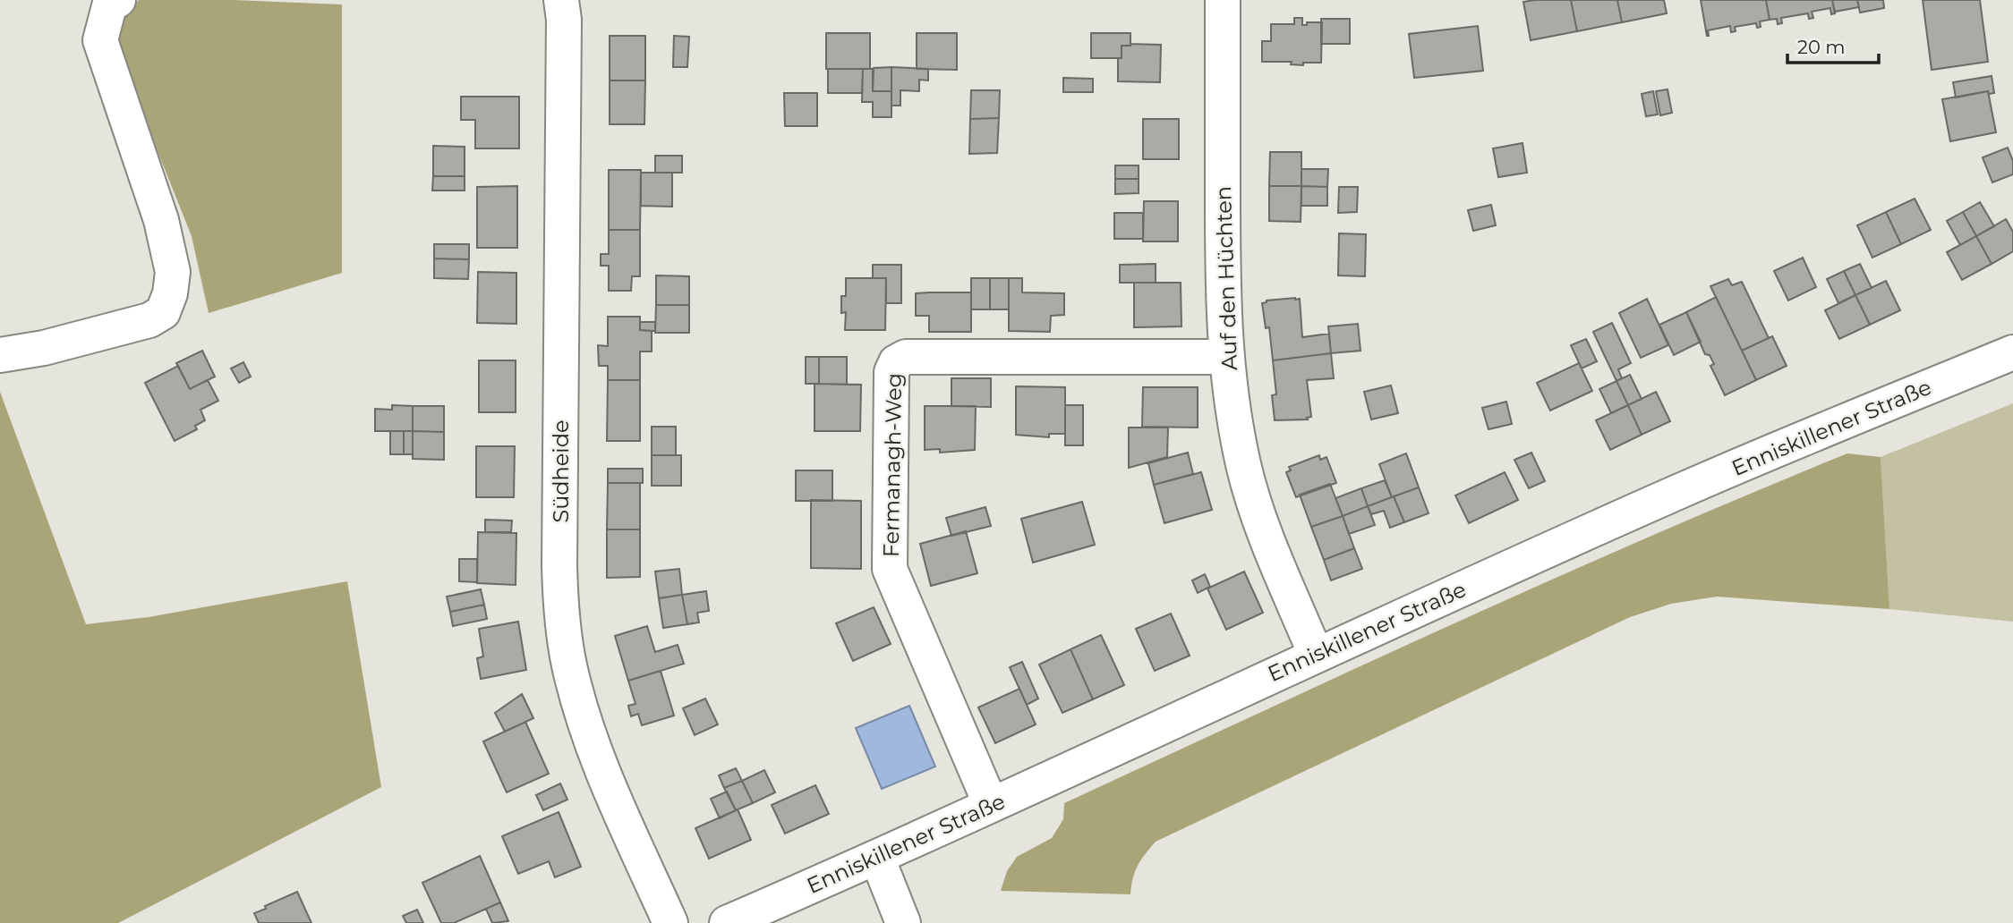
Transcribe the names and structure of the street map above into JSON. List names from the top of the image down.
{
  "streets": {
    "street": [
      "Auf den Hüchten",
      "Enniskillener Straße",
      "Fermanagh-Weg",
      "Südheide"
    ]
  },
  "crossings": [
    ["Auf den Hüchten", "Enniskillener Straße"],
    ["Auf den Hüchten", "Fermanagh-Weg"],
    ["Enniskillener Straße", "Fermanagh-Weg"]
  ],
  "scale_bar": "20 m"
}
